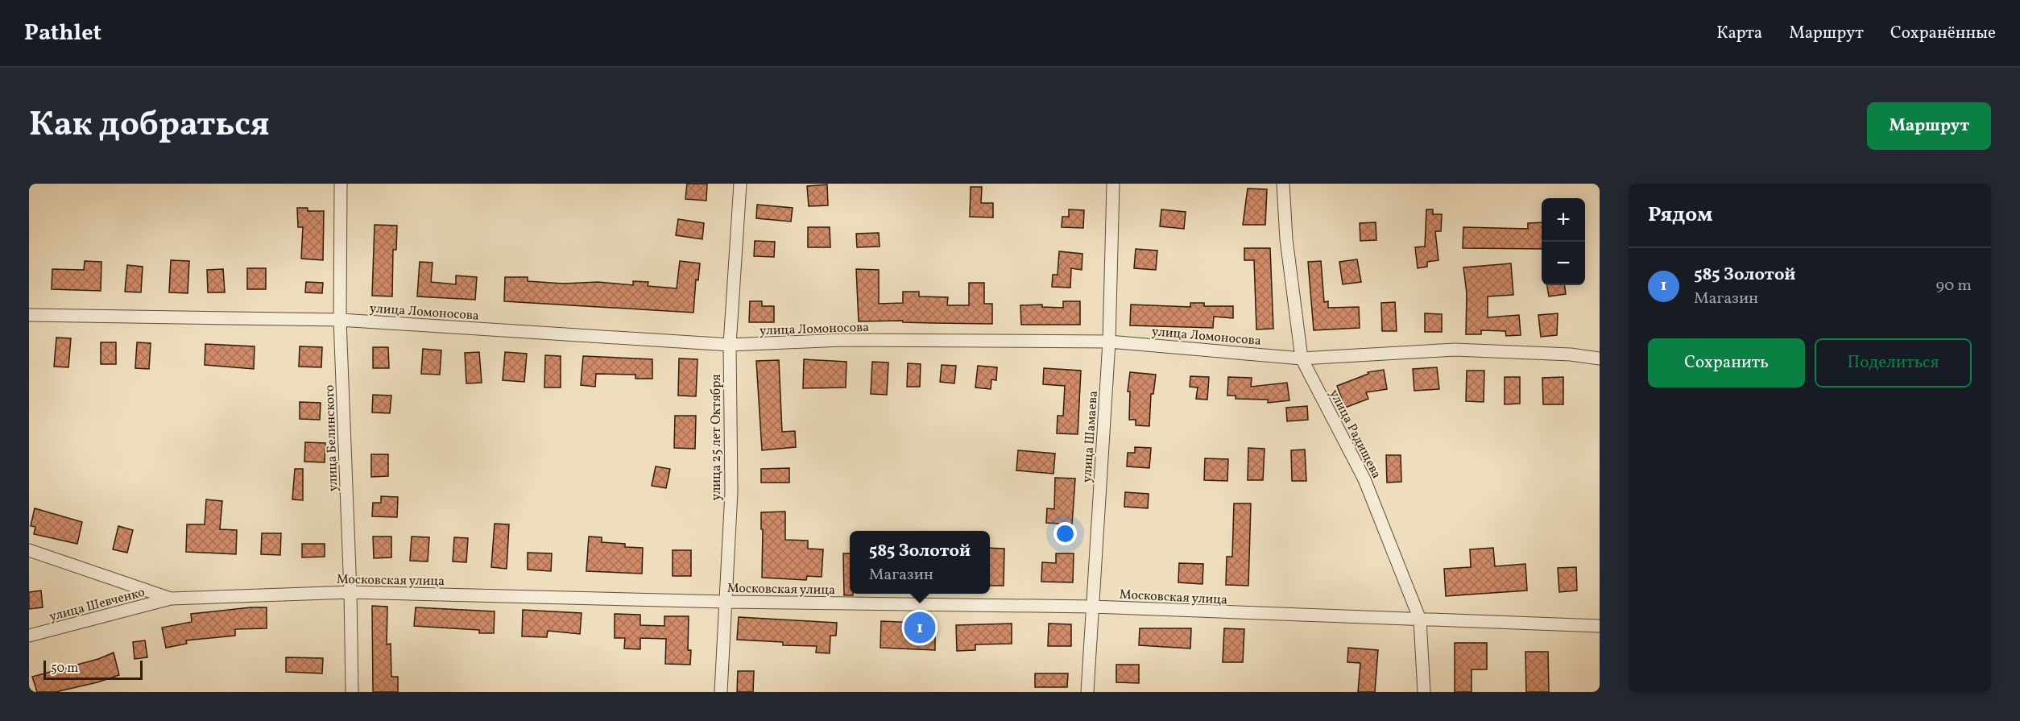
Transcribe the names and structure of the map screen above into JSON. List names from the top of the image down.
{
  "streets": {
    "street": [
      "улица Ломоносова",
      "улица Радищева",
      "улица Шамаева",
      "улица 25 лет Октября",
      "улица Белинского",
      "Московская улица",
      "улица Шевченко"
    ]
  },
  "crossings": [
    ["улица Ломоносова", "улица Радищева"],
    ["улица Ломоносова", "улица Шамаева"],
    ["улица Ломоносова", "улица 25 лет Октября"],
    ["улица Ломоносова", "улица Белинского"],
    ["улица Радищева", "Московская улица"],
    ["улица Шамаева", "Московская улица"],
    ["улица 25 лет Октября", "Московская улица"],
    ["улица Белинского", "Московская улица"],
    ["Московская улица", "улица Шевченко"]
  ],
  "scale_bar": "50 m",
  "page": {
    "header": "Pathlet",
    "nav": ["Карта", "Маршрут", "Сохранённые"],
    "title": "Как добраться",
    "buttons": [
      "Маршрут",
      ["Сохранить", "Поделиться"]
    ],
    "heading": "Рядом",
    "map_buttons": ["+", "−"],
    "list": [
      {
        "mark": "1",
        "name": "585 Золотой",
        "note": "Магазин",
        "value": "90 m"
      }
    ],
    "popup": ["585 Золотой", "Магазин"],
    "pins": "1",
    "scale": "50 m"
  }
}
